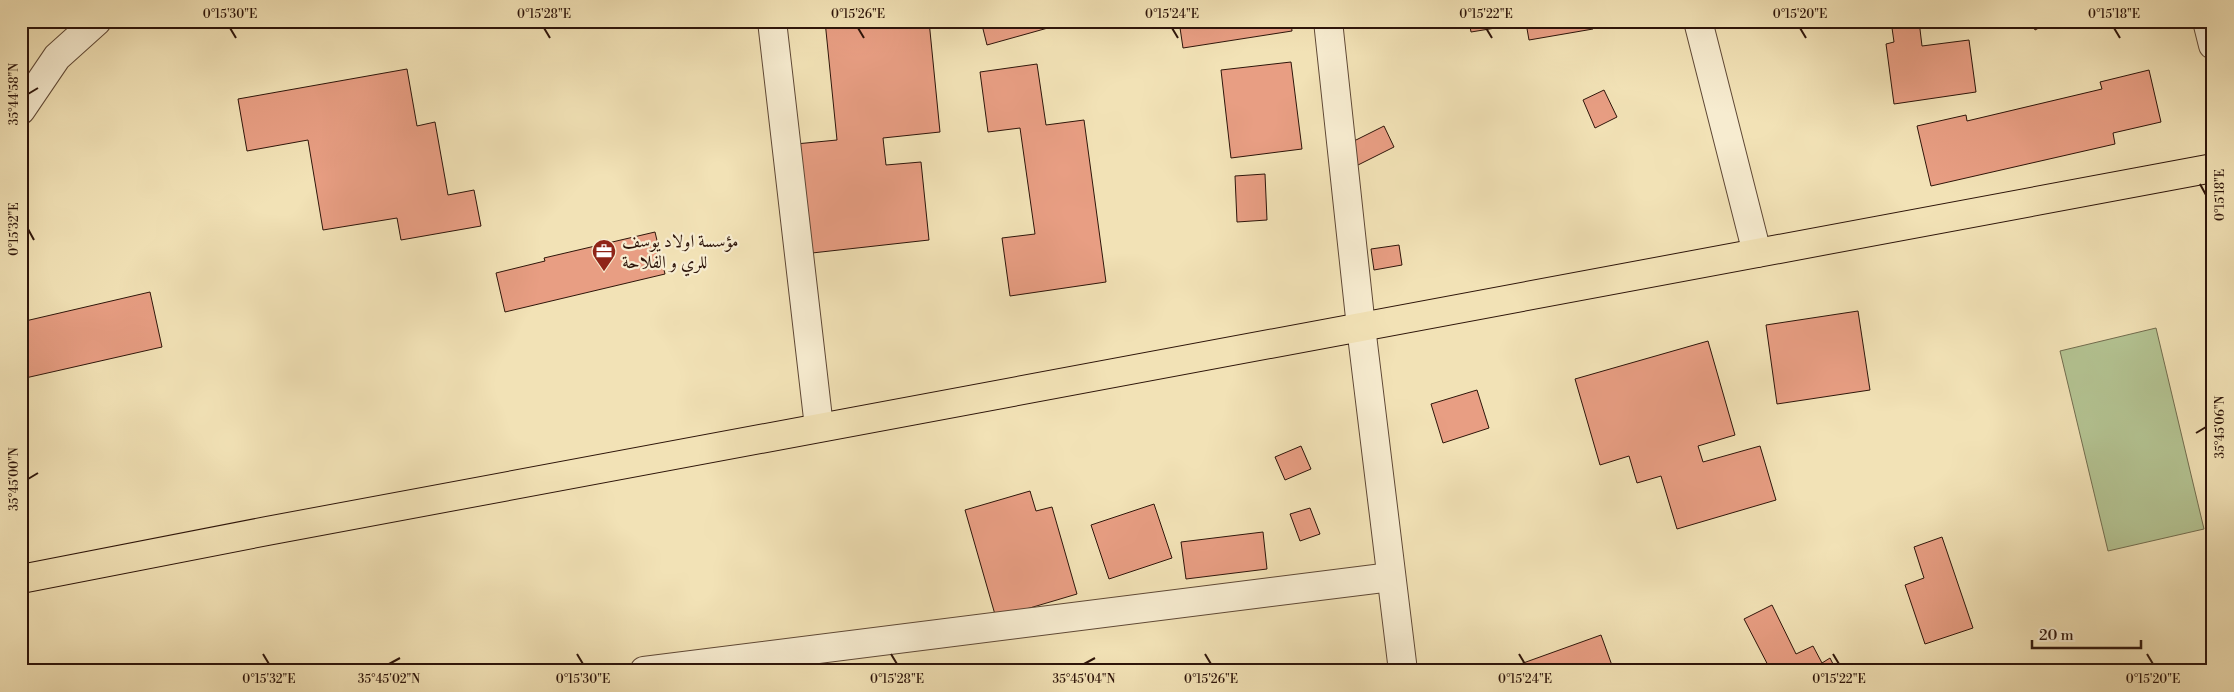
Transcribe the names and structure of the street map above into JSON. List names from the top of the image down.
{
  "places": {
    "office": ["مؤسسة اولاد يوسف للري و الفلاحة"]
  },
  "scale_bar": "20 m",
  "coordinates": [
    "0°15'30\"E",
    "0°15'28\"E",
    "0°15'26\"E",
    "0°15'24\"E",
    "0°15'22\"E",
    "0°15'20\"E",
    "0°15'18\"E",
    "35°44'58\"N",
    "0°15'32\"E",
    "35°45'06\"N",
    "35°45'00\"N",
    "35°45'02\"N",
    "35°45'04\"N"
  ]
}
